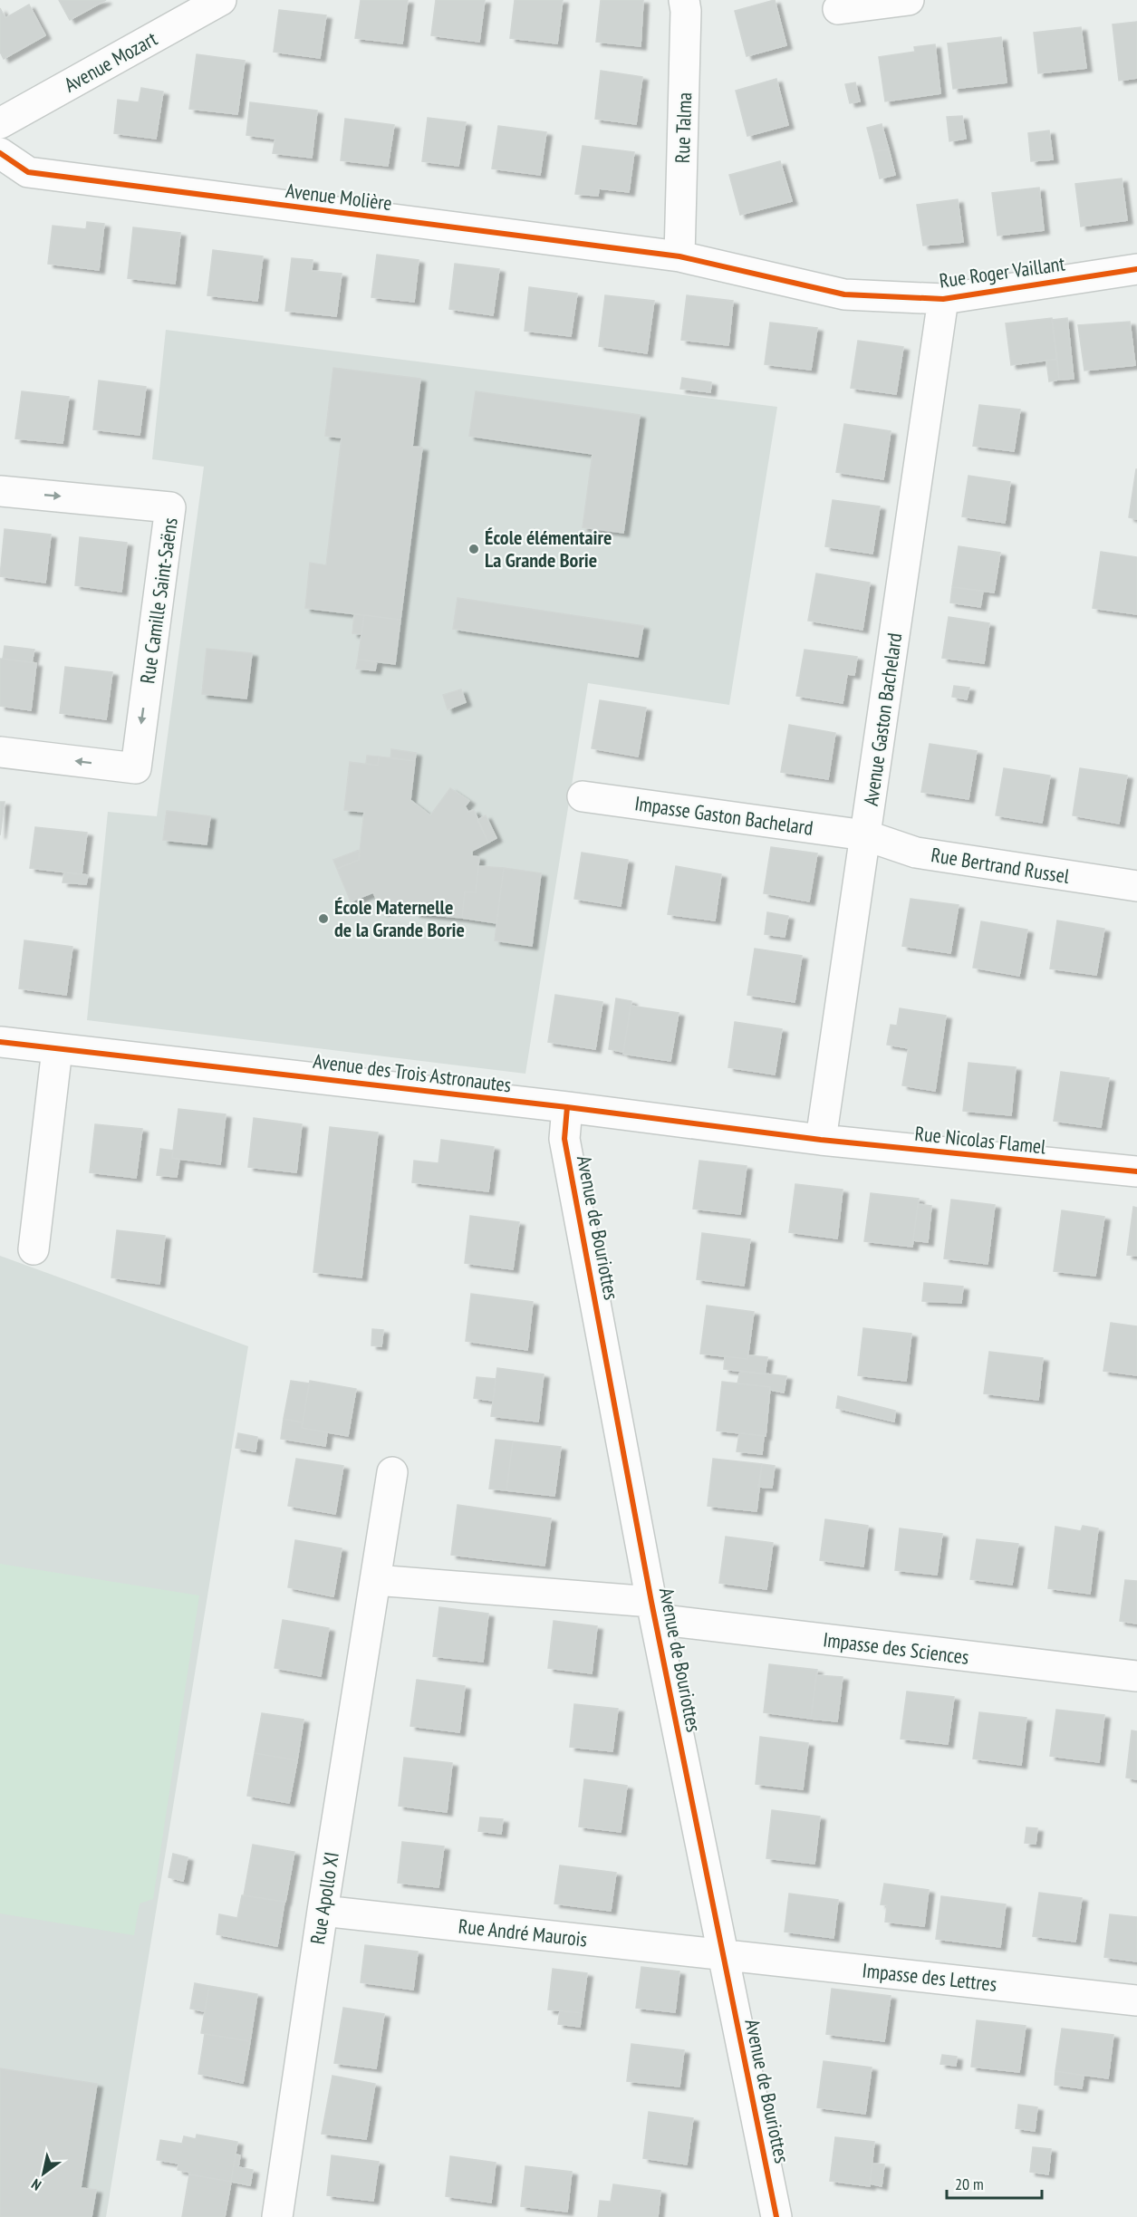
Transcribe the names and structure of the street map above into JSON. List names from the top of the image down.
{
  "streets": {
    "street": [
      "Avenue Mozart",
      "Rue Talma",
      "Avenue Molière",
      "Rue Roger Vaillant",
      "Rue Camille Saint-Saëns",
      "Avenue Gaston Bachelard",
      "Impasse Gaston Bachelard",
      "Rue Bertrand Russel",
      "Avenue des Trois Astronautes",
      "Rue Nicolas Flamel",
      "Avenue de Bouriottes",
      "Impasse des Sciences",
      "Rue Apollo XI",
      "Rue André Maurois",
      "Impasse des Lettres"
    ]
  },
  "crossings": [
    ["Rue Talma", "Avenue Molière"],
    ["Rue Talma", "Rue Roger Vaillant"],
    ["Avenue Molière", "Rue Roger Vaillant"],
    ["Rue Roger Vaillant", "Avenue Gaston Bachelard"],
    ["Avenue Gaston Bachelard", "Impasse Gaston Bachelard"],
    ["Avenue Gaston Bachelard", "Rue Bertrand Russel"],
    ["Avenue Gaston Bachelard", "Avenue des Trois Astronautes"],
    ["Avenue Gaston Bachelard", "Rue Nicolas Flamel"],
    ["Impasse Gaston Bachelard", "Rue Bertrand Russel"],
    ["Avenue des Trois Astronautes", "Rue Nicolas Flamel"],
    ["Avenue des Trois Astronautes", "Avenue de Bouriottes"],
    ["Avenue de Bouriottes", "Impasse des Sciences"],
    ["Avenue de Bouriottes", "Rue André Maurois"],
    ["Avenue de Bouriottes", "Impasse des Lettres"],
    ["Rue Apollo XI", "Rue André Maurois"],
    ["Rue André Maurois", "Impasse des Lettres"]
  ],
  "places": ["École élémentaire La Grande Borie", "École Maternelle de la Grande Borie"],
  "scale_bar": "20 m",
  "north": "bottom left"
}
